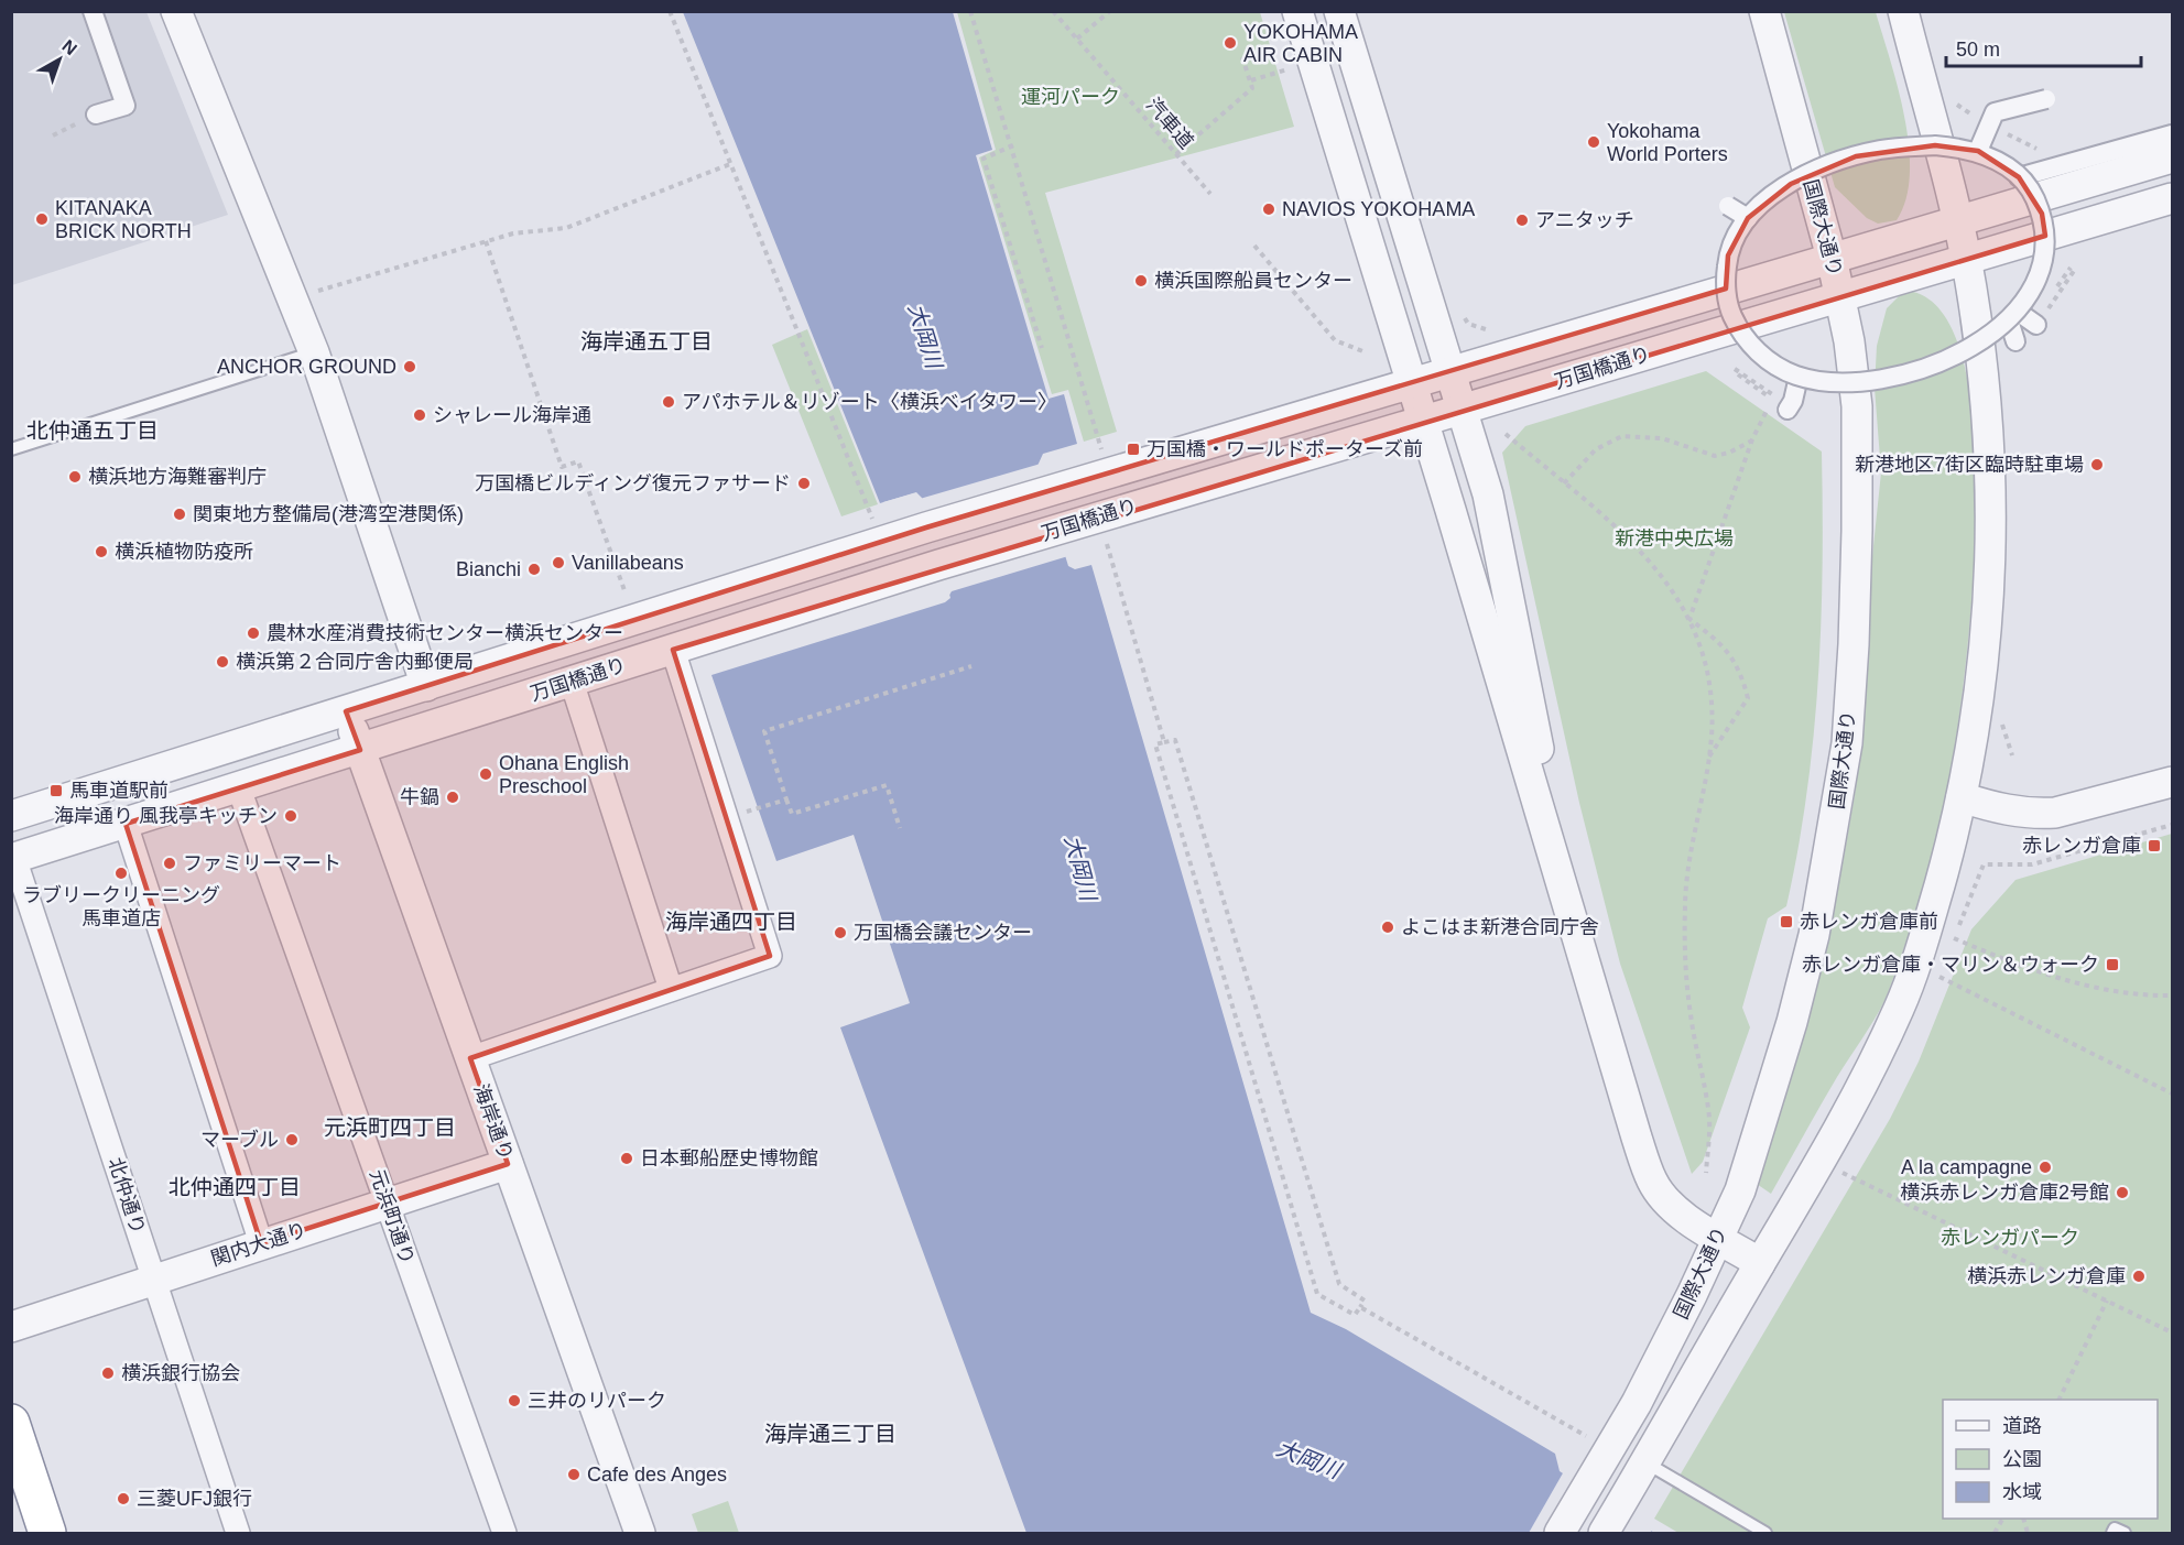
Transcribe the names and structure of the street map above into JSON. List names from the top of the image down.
{
  "streets": {
    "street": [
      "国際大通り",
      "万国橋通り",
      "海岸通り",
      "北仲通り",
      "元浜町通り",
      "関内大通り"
    ],
    "path": ["汽車道"]
  },
  "crossings": [
    ["国際大通り", "万国橋通り"],
    ["万国橋通り", "海岸通り"],
    ["万国橋通り", "北仲通り"],
    ["万国橋通り", "元浜町通り"],
    ["海岸通り", "関内大通り"],
    ["北仲通り", "関内大通り"],
    ["元浜町通り", "関内大通り"]
  ],
  "districts": [
    "海岸通五丁目",
    "北仲通五丁目",
    "海岸通四丁目",
    "元浜町四丁目",
    "北仲通四丁目",
    "海岸通三丁目"
  ],
  "water": ["大岡川"],
  "parks": ["運河パーク", "新港中央広場", "赤レンガパーク"],
  "places": {
    "other": [
      "YOKOHAMA AIR CABIN",
      "Yokohama World Porters",
      "NAVIOS YOKOHAMA",
      "KITANAKA BRICK NORTH",
      "アニタッチ",
      "横浜国際船員センター",
      "ANCHOR GROUND",
      "アパホテル＆リゾート〈横浜ベイタワー〉",
      "シャレール海岸通",
      "新港地区7街区臨時駐車場",
      "横浜地方海難審判庁",
      "万国橋ビルディング復元ファサード",
      "関東地方整備局(港湾空港関係)",
      "横浜植物防疫所",
      "Vanillabeans",
      "Bianchi",
      "農林水産消費技術センター横浜センター",
      "横浜第２合同庁舎内郵便局",
      "Ohana English Preschool",
      "牛鍋",
      "海岸通り 風我亭キッチン",
      "ファミリーマート",
      "ラブリークリーニング 馬車道店",
      "よこはま新港合同庁舎",
      "万国橋会議センター",
      "マーブル",
      "日本郵船歴史博物館",
      "A la campagne",
      "横浜赤レンガ倉庫2号館",
      "横浜赤レンガ倉庫",
      "横浜銀行協会",
      "三井のリパーク",
      "Cafe des Anges",
      "三菱UFJ銀行"
    ],
    "transit": [
      "万国橋・ワールドポーターズ前",
      "馬車道駅前",
      "赤レンガ倉庫",
      "赤レンガ倉庫前",
      "赤レンガ倉庫・マリン＆ウォーク"
    ]
  },
  "legend": ["道路", "公園", "水域"],
  "scale_bar": "50 m",
  "north": "top right"
}
